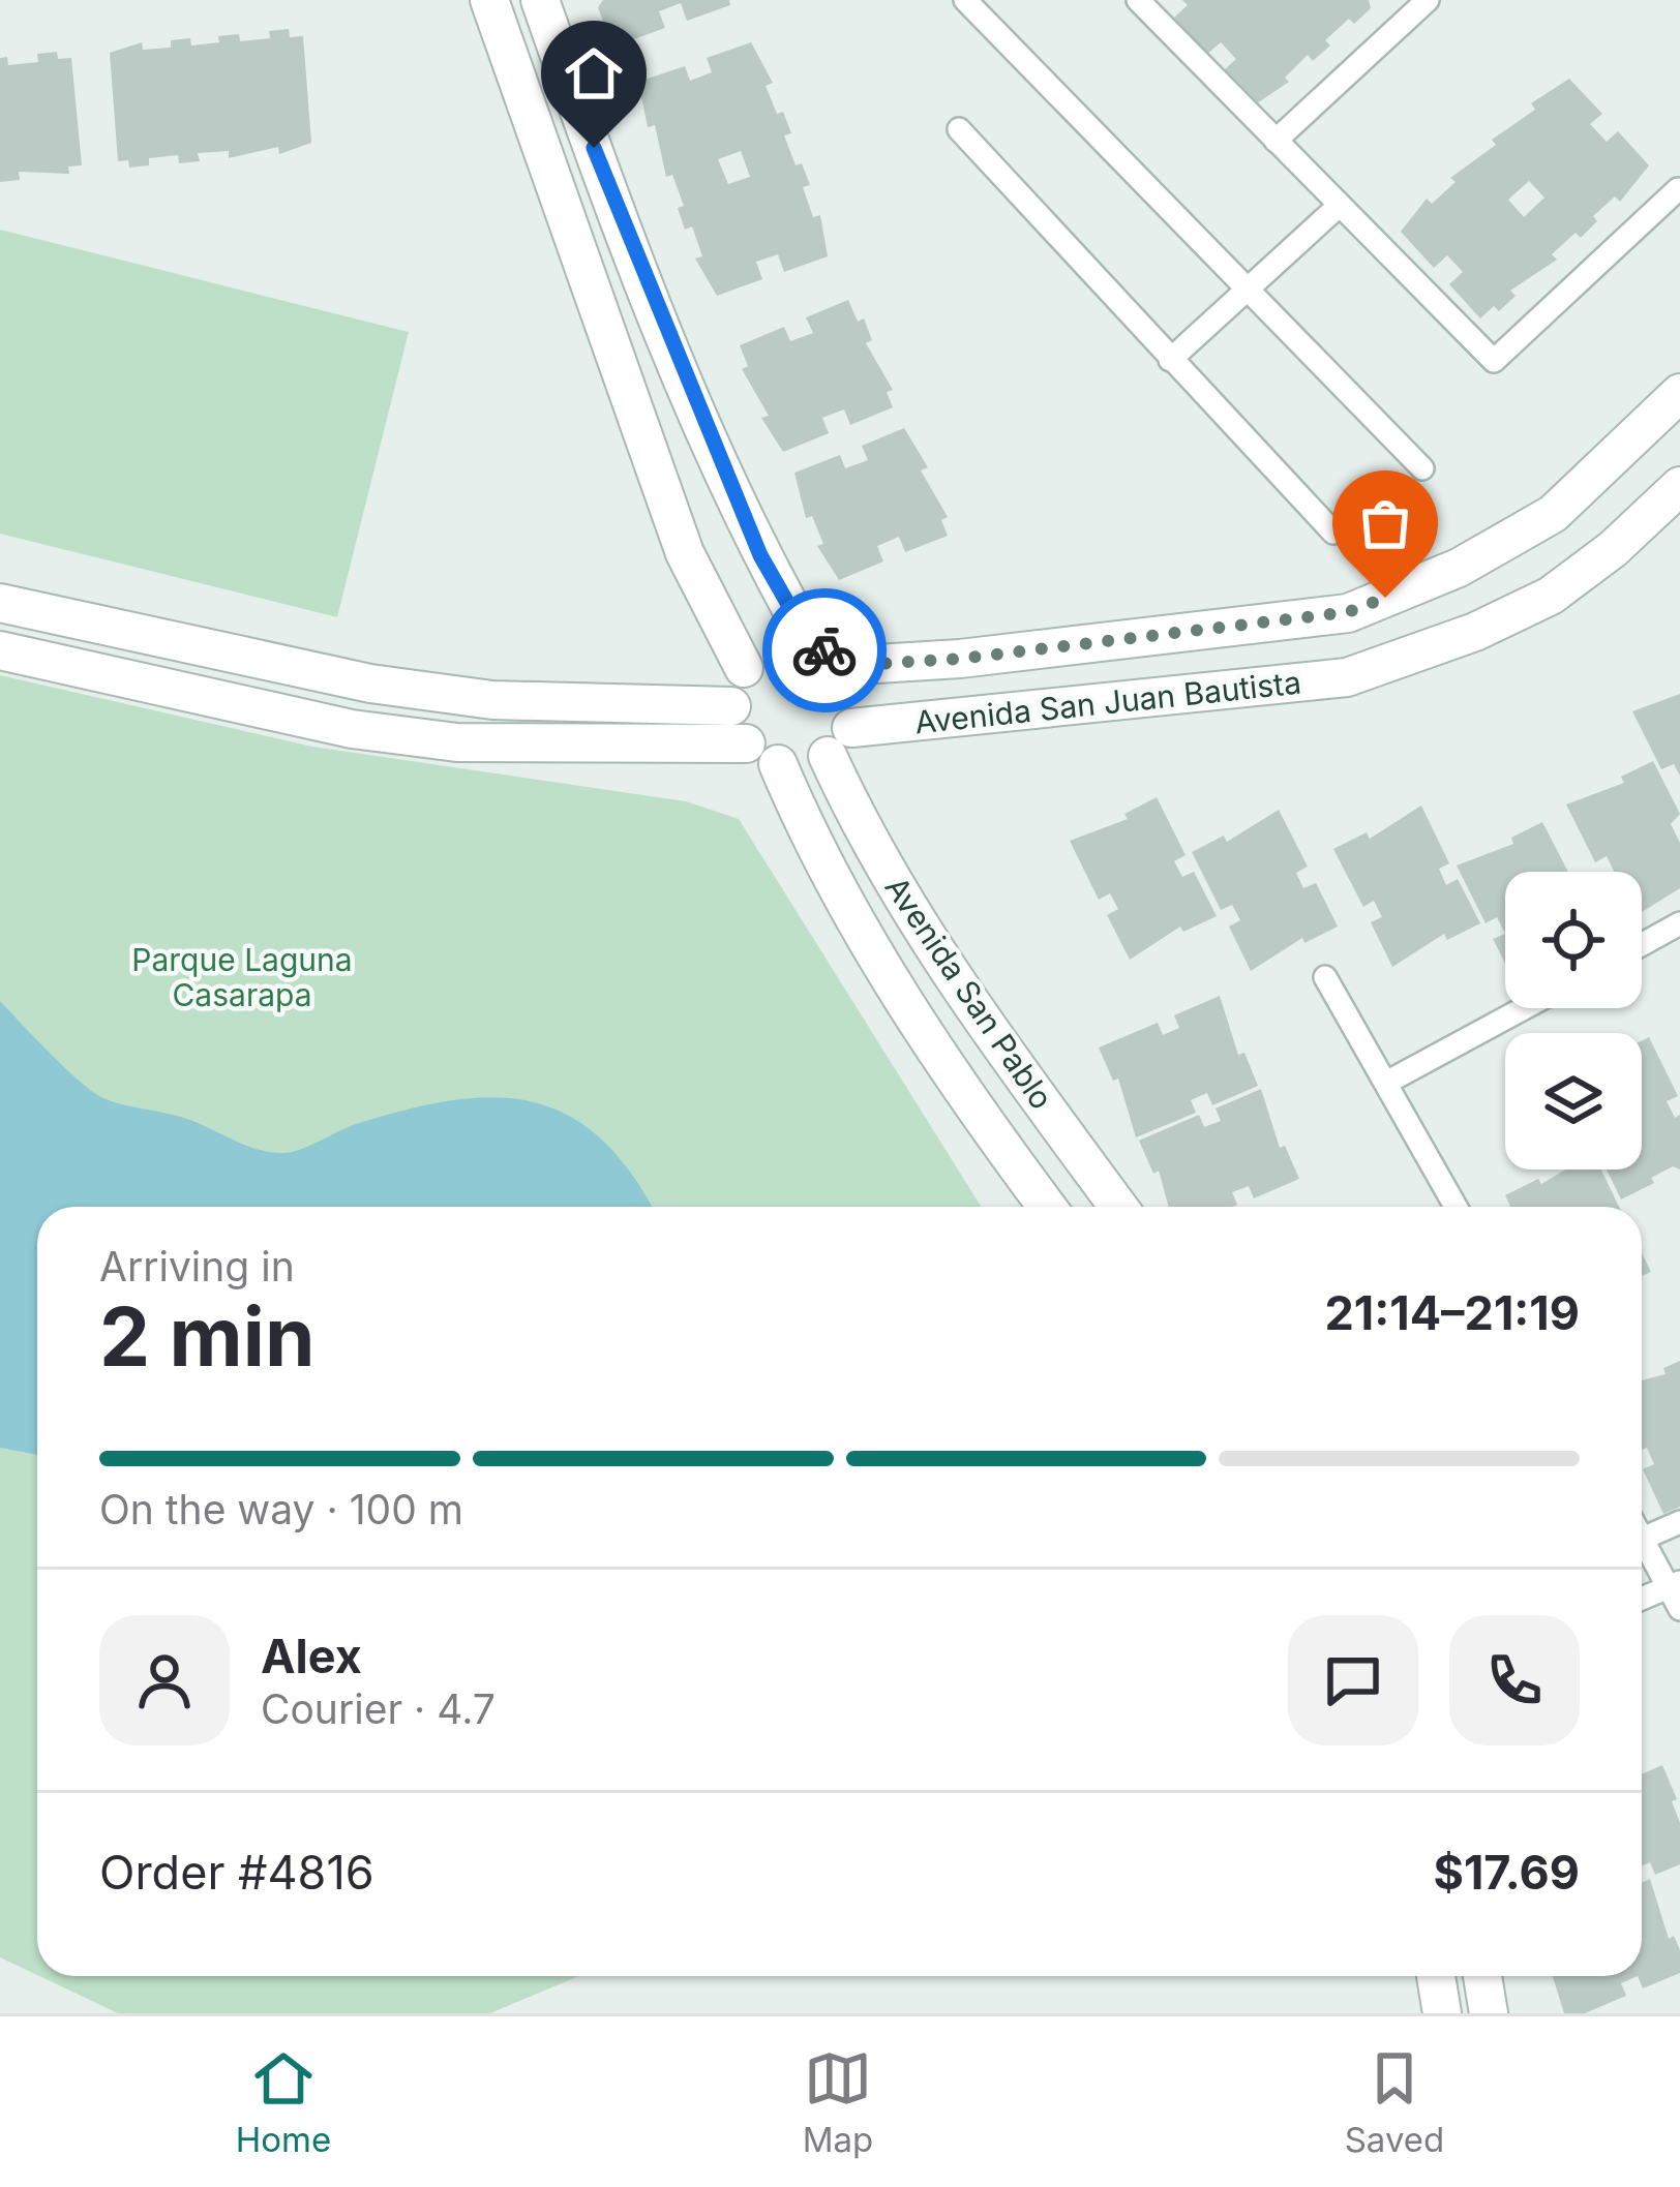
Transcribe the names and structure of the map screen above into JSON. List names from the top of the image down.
{
  "streets": {
    "street": ["Avenida San Juan Bautista", "Avenida San Pablo"]
  },
  "crossings": [
    ["Avenida San Juan Bautista", "Avenida San Pablo"]
  ],
  "parks": ["Parque Laguna Casarapa"],
  "page": {
    "heading": ["2 min", "Arriving in", "21:14–21:19"],
    "panel": [
      "Alex",
      "Courier · 4.7",
      "Order #4816",
      "$17.69"
    ],
    "bar": "On the way · 100 m",
    "tabs": ["Home", "Map", "Saved"]
  }
}
